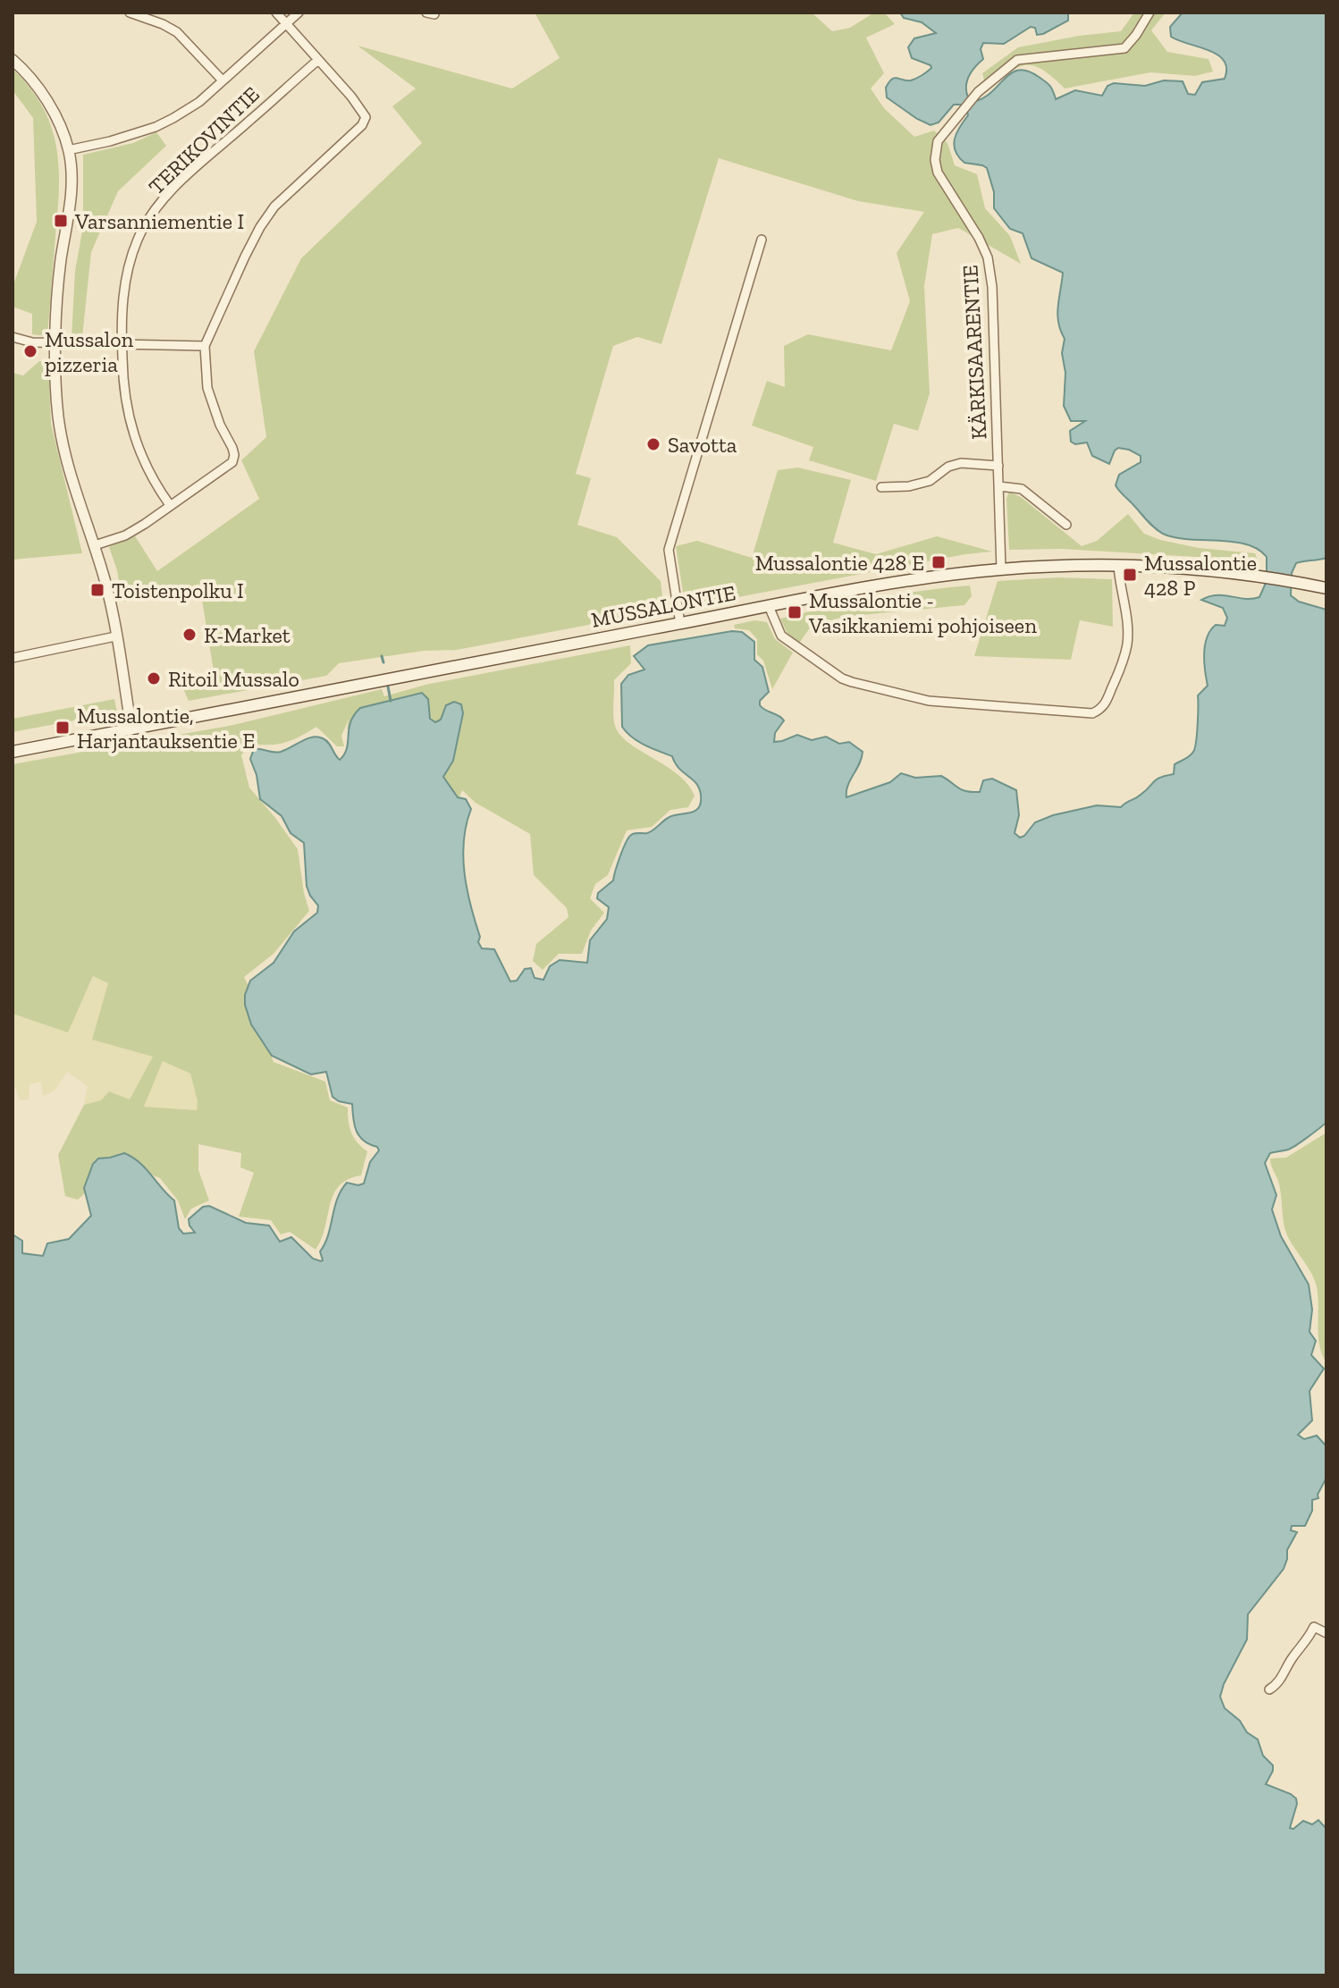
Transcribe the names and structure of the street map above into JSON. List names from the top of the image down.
{
  "streets": {
    "main road": ["MUSSALONTIE"],
    "street": ["TERIKOVINTIE", "KÄRKISAARENTIE"]
  },
  "crossings": [
    ["KÄRKISAARENTIE", "MUSSALONTIE"]
  ],
  "places": {
    "transit": [
      "Varsanniementie I",
      "Mussalontie 428 E",
      "Mussalontie 428 P",
      "Toistenpolku I",
      "Mussalontie - Vasikkaniemi pohjoiseen",
      "Mussalontie, Harjantauksentie E"
    ],
    "other": [
      "Mussalon pizzeria",
      "Savotta",
      "K-Market",
      "Ritoil Mussalo"
    ]
  }
}
